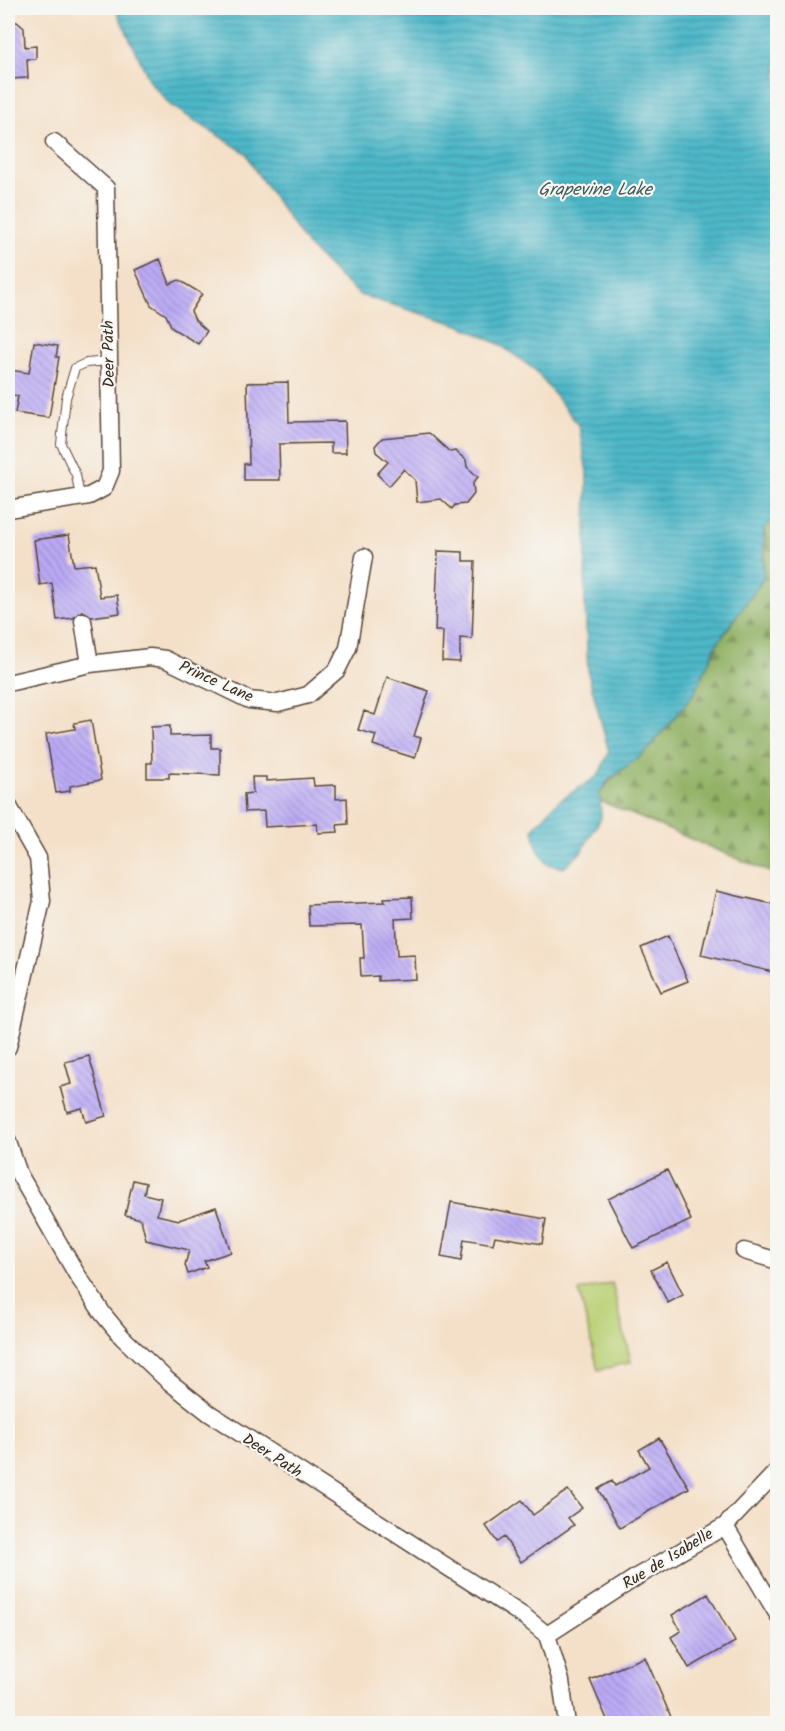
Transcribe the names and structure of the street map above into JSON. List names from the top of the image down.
{
  "streets": {
    "street": ["Deer Path", "Prince Lane", "Rue de Isabelle"]
  },
  "crossings": [
    ["Deer Path", "Rue de Isabelle"]
  ],
  "water": ["Grapevine Lake"]
}
